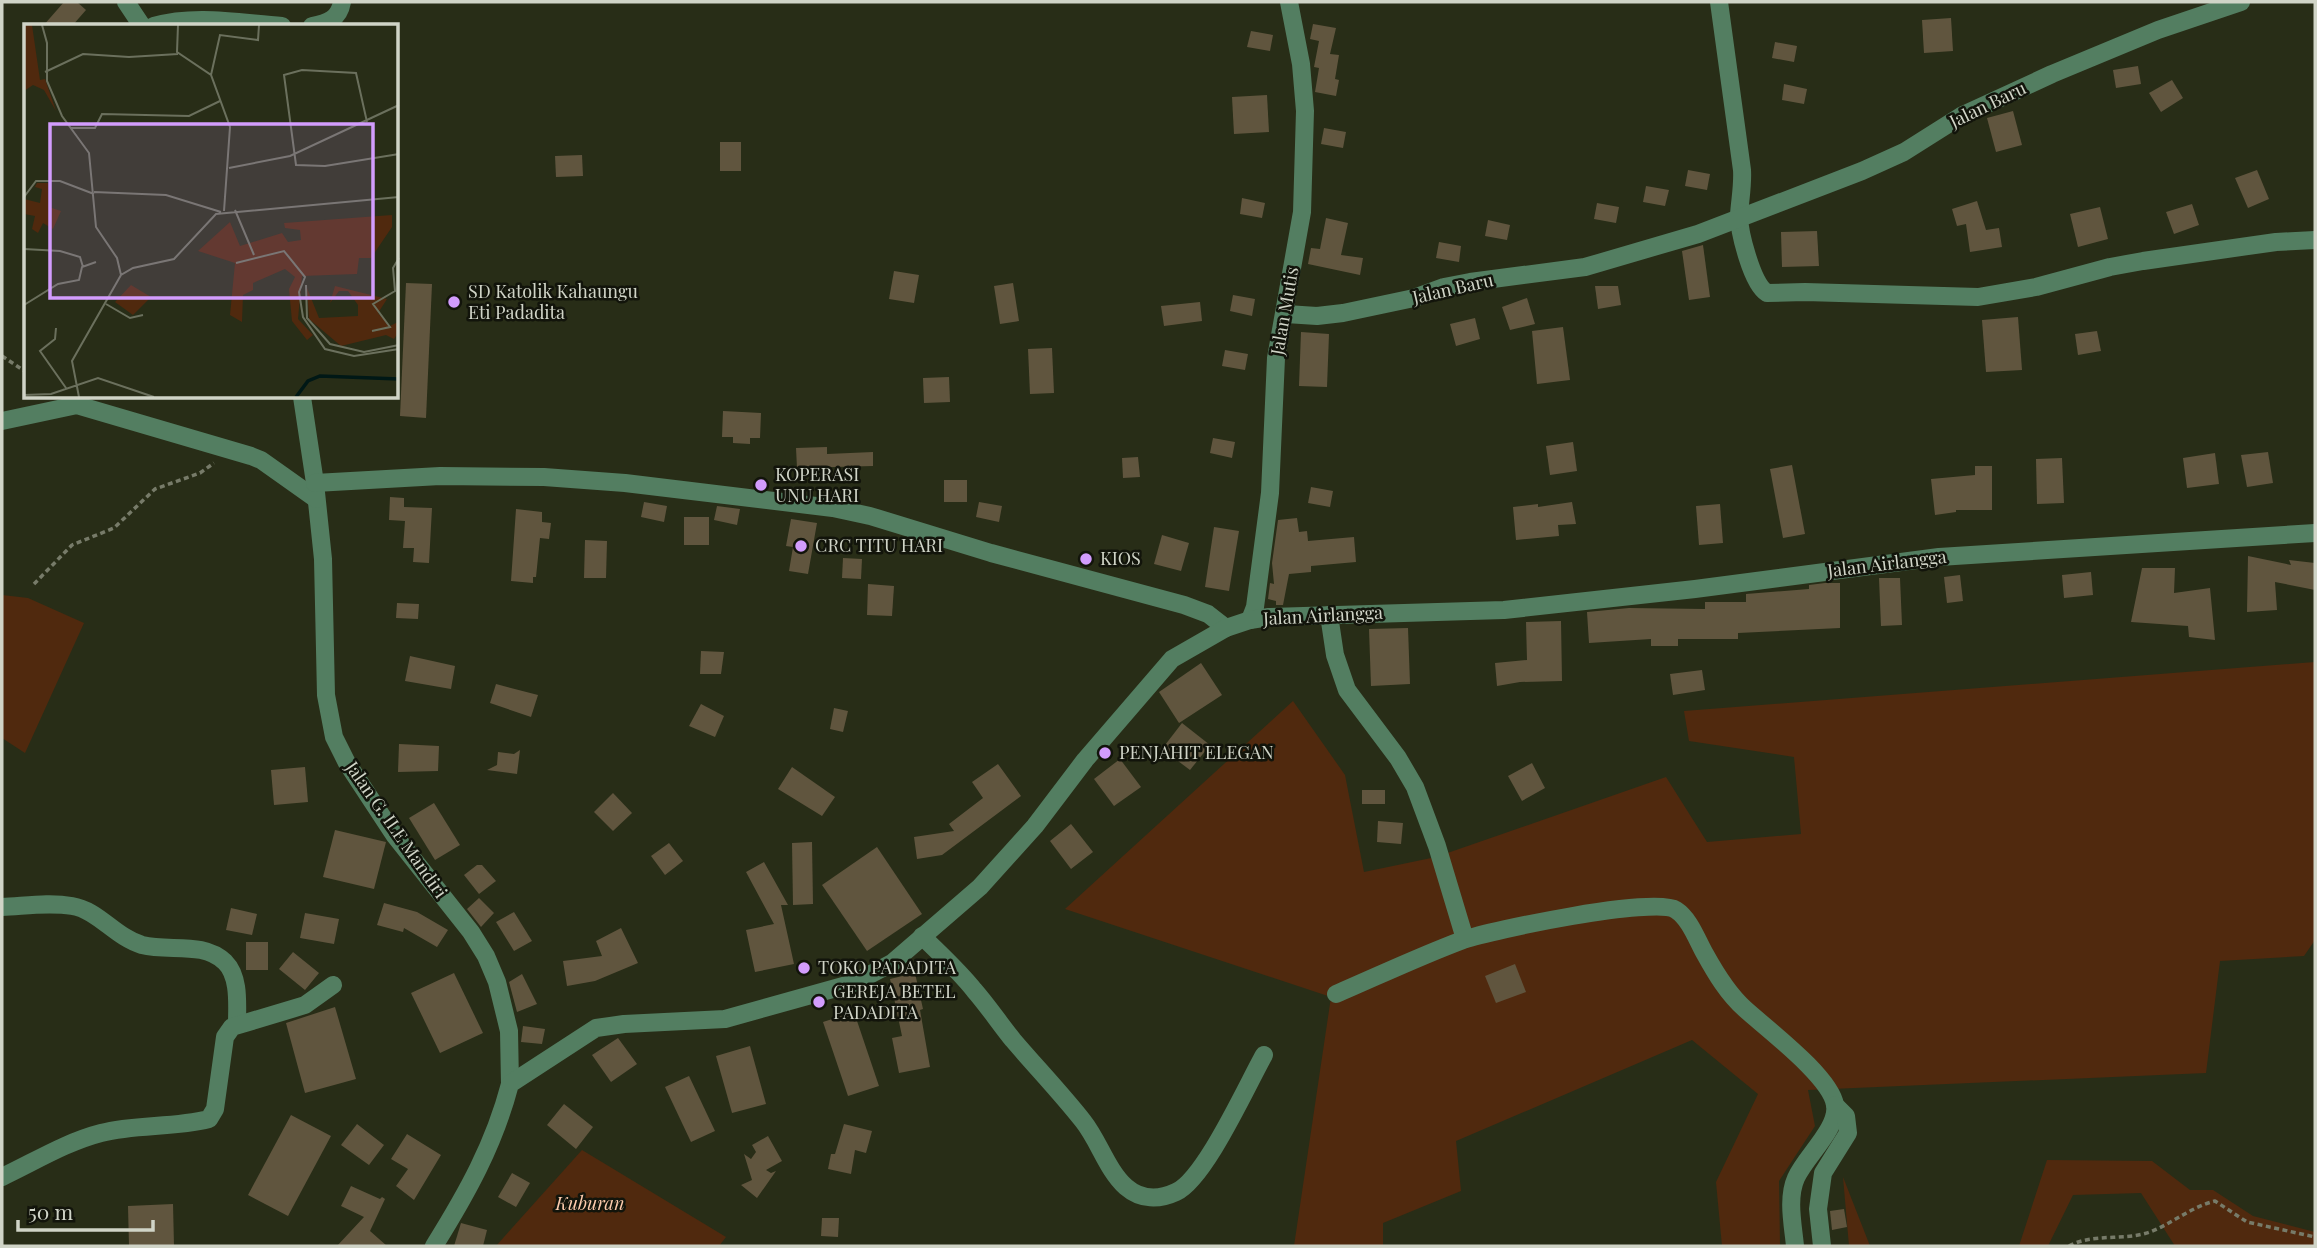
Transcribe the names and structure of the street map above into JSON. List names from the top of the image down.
{
  "streets": {
    "street": [
      "Jalan Baru",
      "Jalan Mutis",
      "Jalan Airlangga",
      "Jalan G. ILE Mandiri"
    ]
  },
  "crossings": [
    ["Jalan Baru", "Jalan Mutis"],
    ["Jalan Mutis", "Jalan Airlangga"],
    ["Jalan Airlangga", "Jalan G. ILE Mandiri"]
  ],
  "parks": ["Kuburan"],
  "places": [
    "SD Katolik Kahaungu Eti Padadita",
    "KOPERASI UNU HARI",
    "CRC TITU HARI",
    "KIOS",
    "PENJAHIT ELEGAN",
    "TOKO PADADITA",
    "GEREJA BETEL PADADITA"
  ],
  "scale_bar": "50 m"
}
